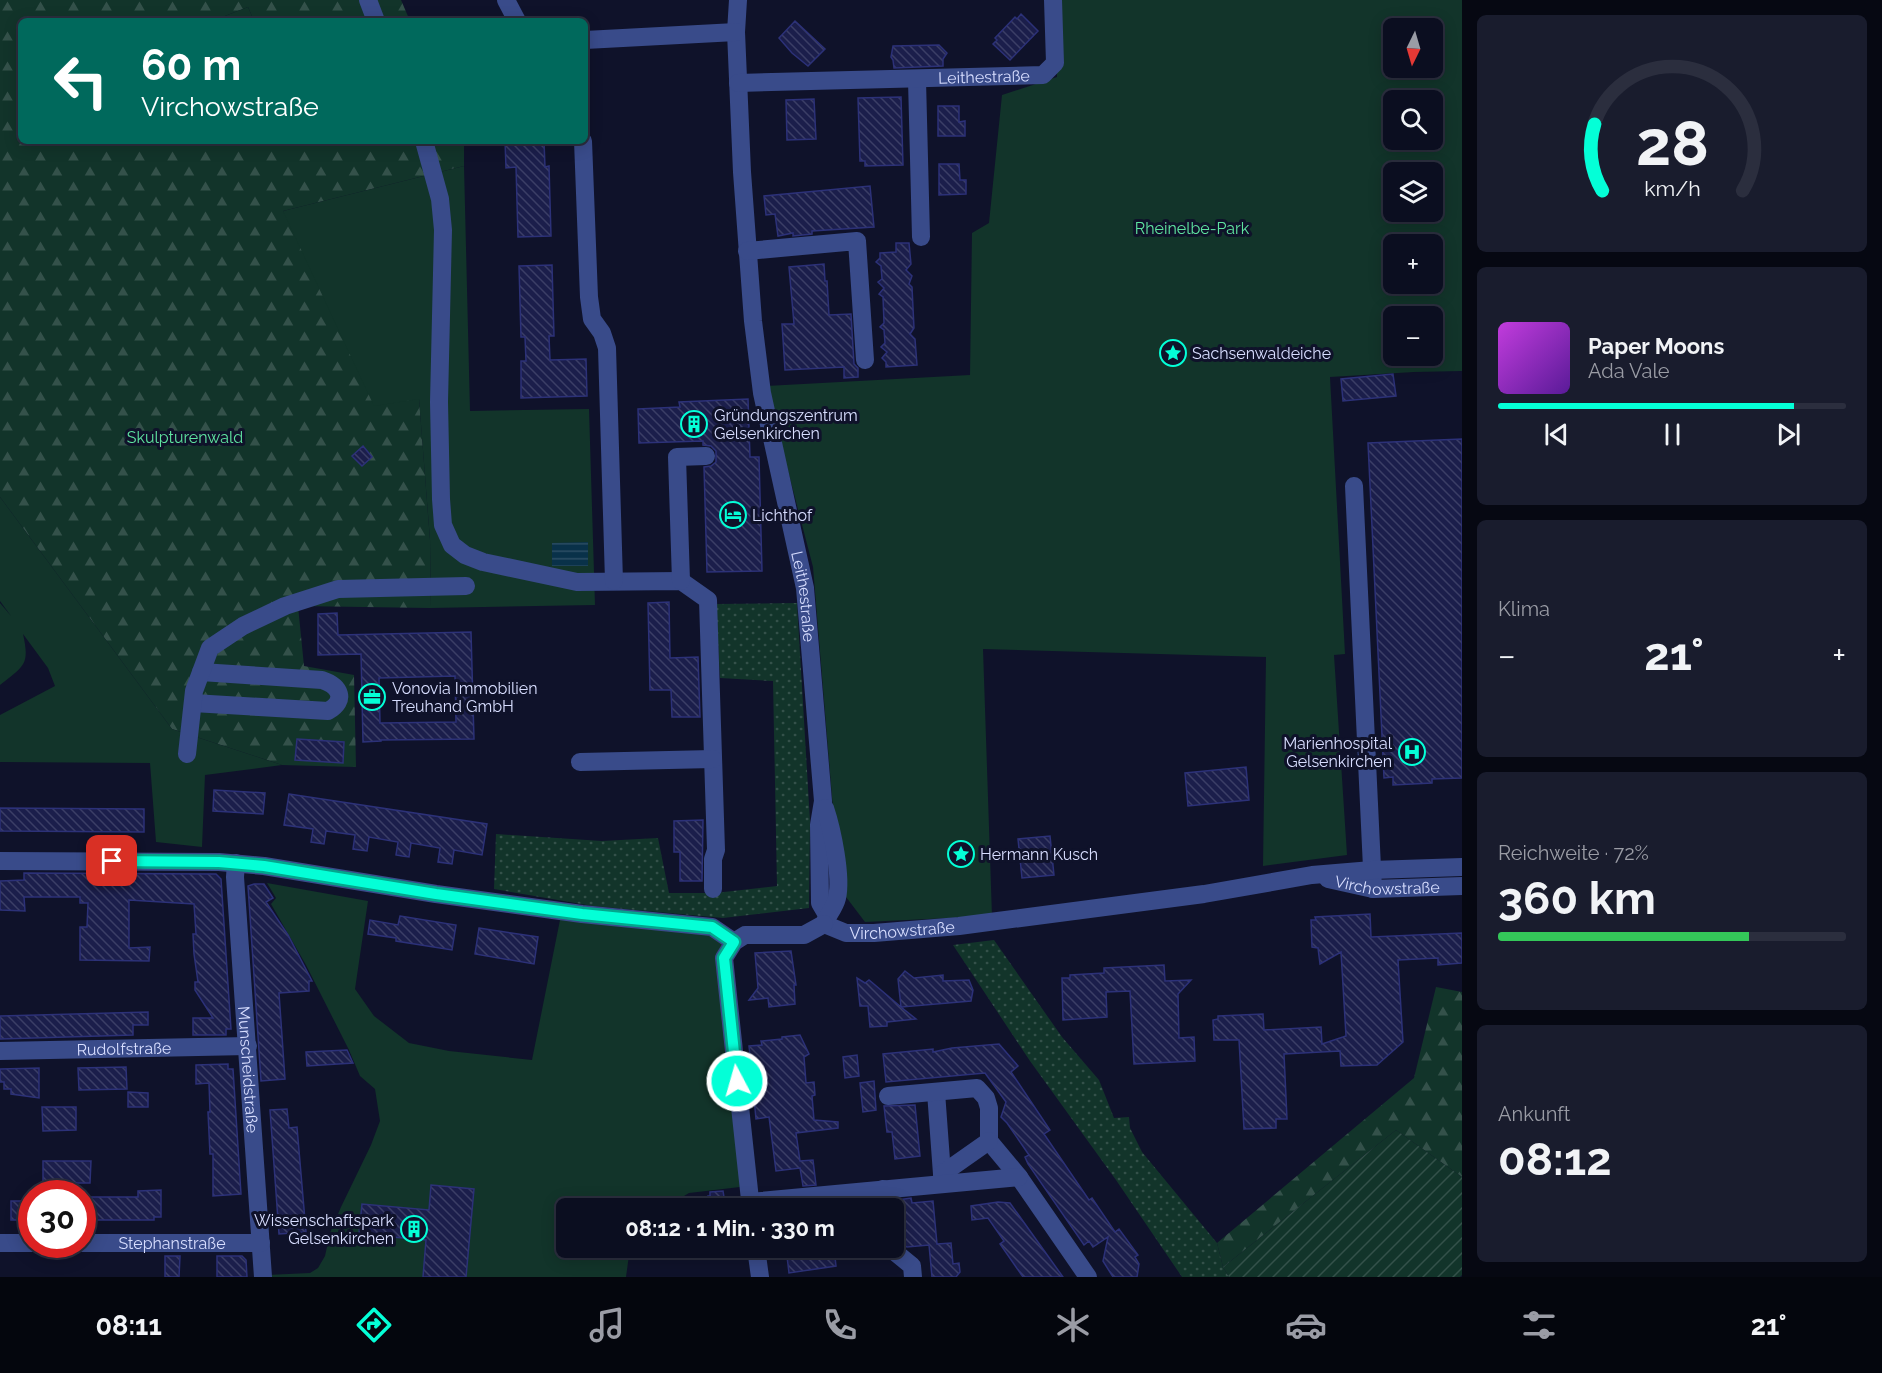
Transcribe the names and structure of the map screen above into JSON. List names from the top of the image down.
{
  "streets": {
    "street": [
      "Leithestraße",
      "Virchowstraße",
      "Rudolfstraße",
      "Munscheidstraße",
      "Stephanstraße"
    ]
  },
  "crossings": [
    ["Leithestraße", "Virchowstraße"],
    ["Rudolfstraße", "Munscheidstraße"],
    ["Munscheidstraße", "Stephanstraße"]
  ],
  "parks": ["Rheinelbe-Park", "Skulpturenwald"],
  "places": {
    "place": ["Sachsenwaldeiche", "Hermann Kusch"],
    "building": ["Gründungszentrum Gelsenkirchen", "Wissenschaftspark Gelsenkirchen"],
    "hotel": ["Lichthof"],
    "office": ["Vonovia Immobilien Treuhand GmbH"],
    "hospital": ["Marienhospital Gelsenkirchen"]
  },
  "north": "bottom",
  "page": {
    "map_buttons": ["+", "−"],
    "turn": ["60 m", "Virchowstraße"],
    "song": ["Paper Moons", "Ada Vale"],
    "tile": [
      "Klima",
      ["Reichweite · 72%", "360 km"],
      ["Ankunft", "08:12"]
    ],
    "heat": ["−", "21°", "+"],
    "limit": "30",
    "trip": "08:12 · 1 Min. · 330 m",
    "tabs": ["08:11", "21°"],
    "gauge": ["28", "km/h"]
  }
}
